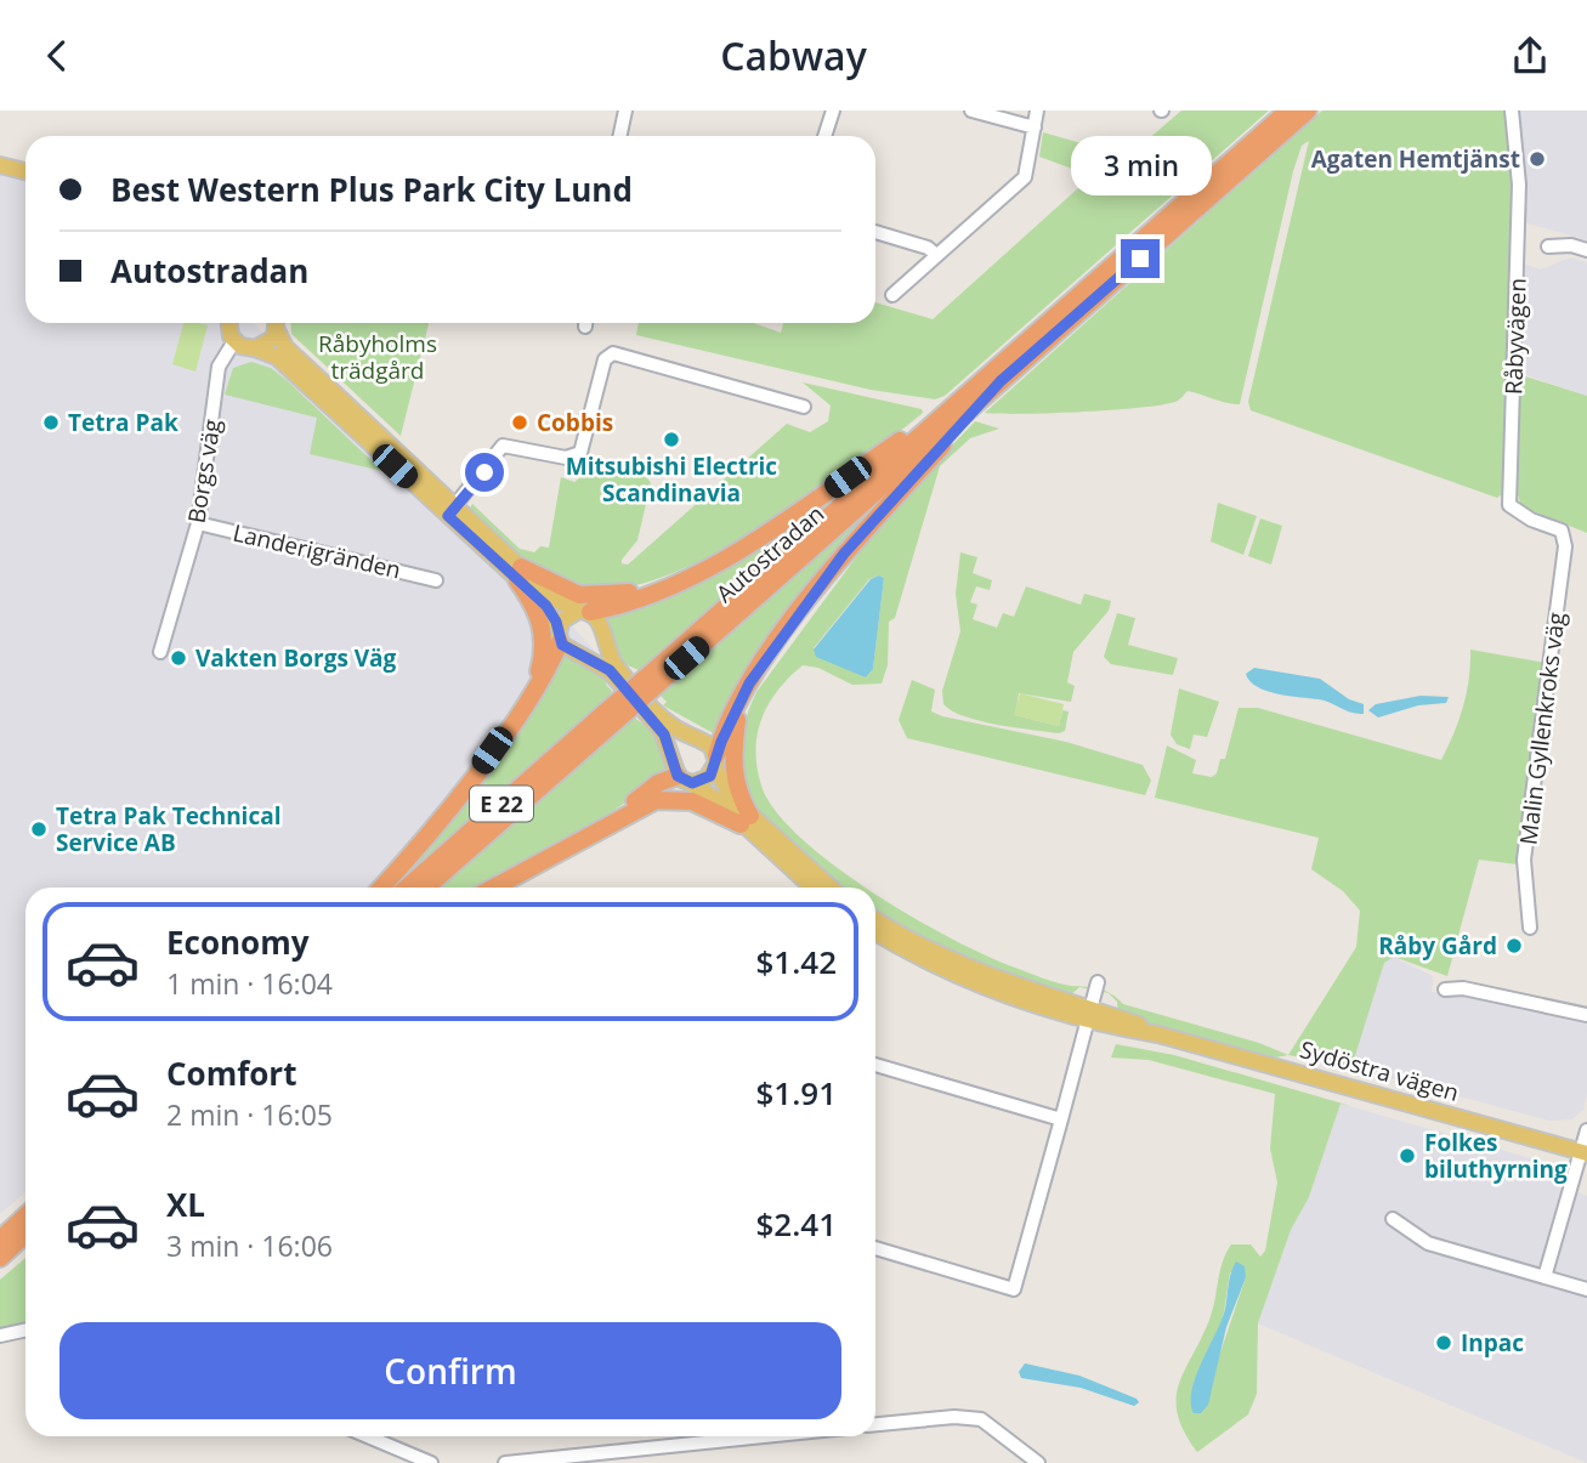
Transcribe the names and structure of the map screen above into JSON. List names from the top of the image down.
{
  "streets": {
    "highway": ["Autostradan", "E 22"],
    "main road": ["Sydöstra vägen"],
    "street": [
      "Råbyvägen",
      "Borgs väg",
      "Landerigränden",
      "Malin Gyllenkroks väg"
    ]
  },
  "crossings": [
    ["Råbyvägen", "Malin Gyllenkroks väg"],
    ["Borgs väg", "Landerigränden"]
  ],
  "parks": ["Råbyholms trädgård"],
  "places": [
    "Agaten Hemtjänst",
    "Tetra Pak",
    "Cobbis",
    "Mitsubishi Electric Scandinavia",
    "Vakten Borgs Väg",
    "Tetra Pak Technical Service AB",
    "Råby Gård",
    "Folkes biluthyrning",
    "Inpac"
  ],
  "page": {
    "header": "Cabway",
    "bubble": "3 min",
    "banner": ["Best Western Plus Park City Lund", "Autostradan"],
    "list": [
      {
        "name": "Economy",
        "note": "1 min · 16:04",
        "value": "$1.42"
      },
      {
        "name": "Comfort",
        "note": "2 min · 16:05",
        "value": "$1.91"
      },
      {
        "name": "XL",
        "note": "3 min · 16:06",
        "value": "$2.41"
      }
    ],
    "buttons": "Confirm"
  }
}
